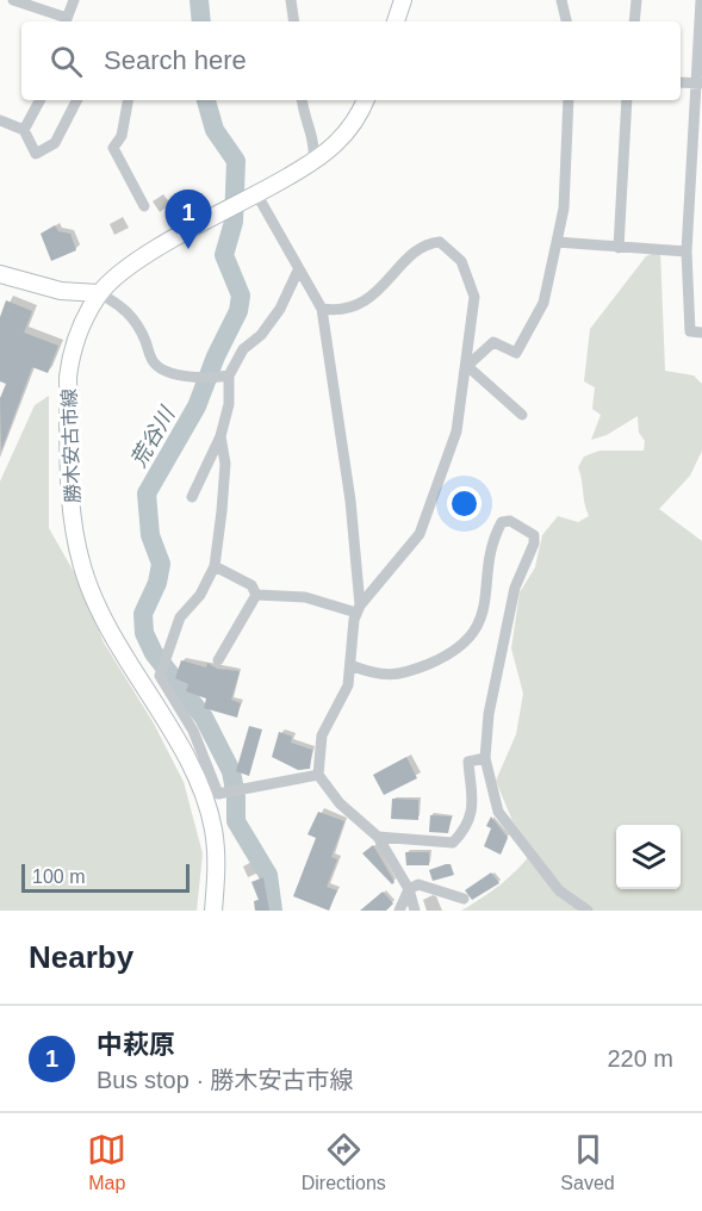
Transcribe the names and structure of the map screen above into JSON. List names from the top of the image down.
{
  "streets": {
    "main road": ["勝木安古市線"]
  },
  "water": ["荒谷川"],
  "scale_bar": "100 m",
  "page": {
    "search": "Search here",
    "pins": "1",
    "scale": "100 m",
    "heading": "Nearby",
    "list": [
      {
        "mark": "1",
        "name": "中萩原",
        "note": "Bus stop · 勝木安古市線",
        "value": "220 m"
      }
    ],
    "nav": ["Map", "Directions", "Saved"]
  }
}
